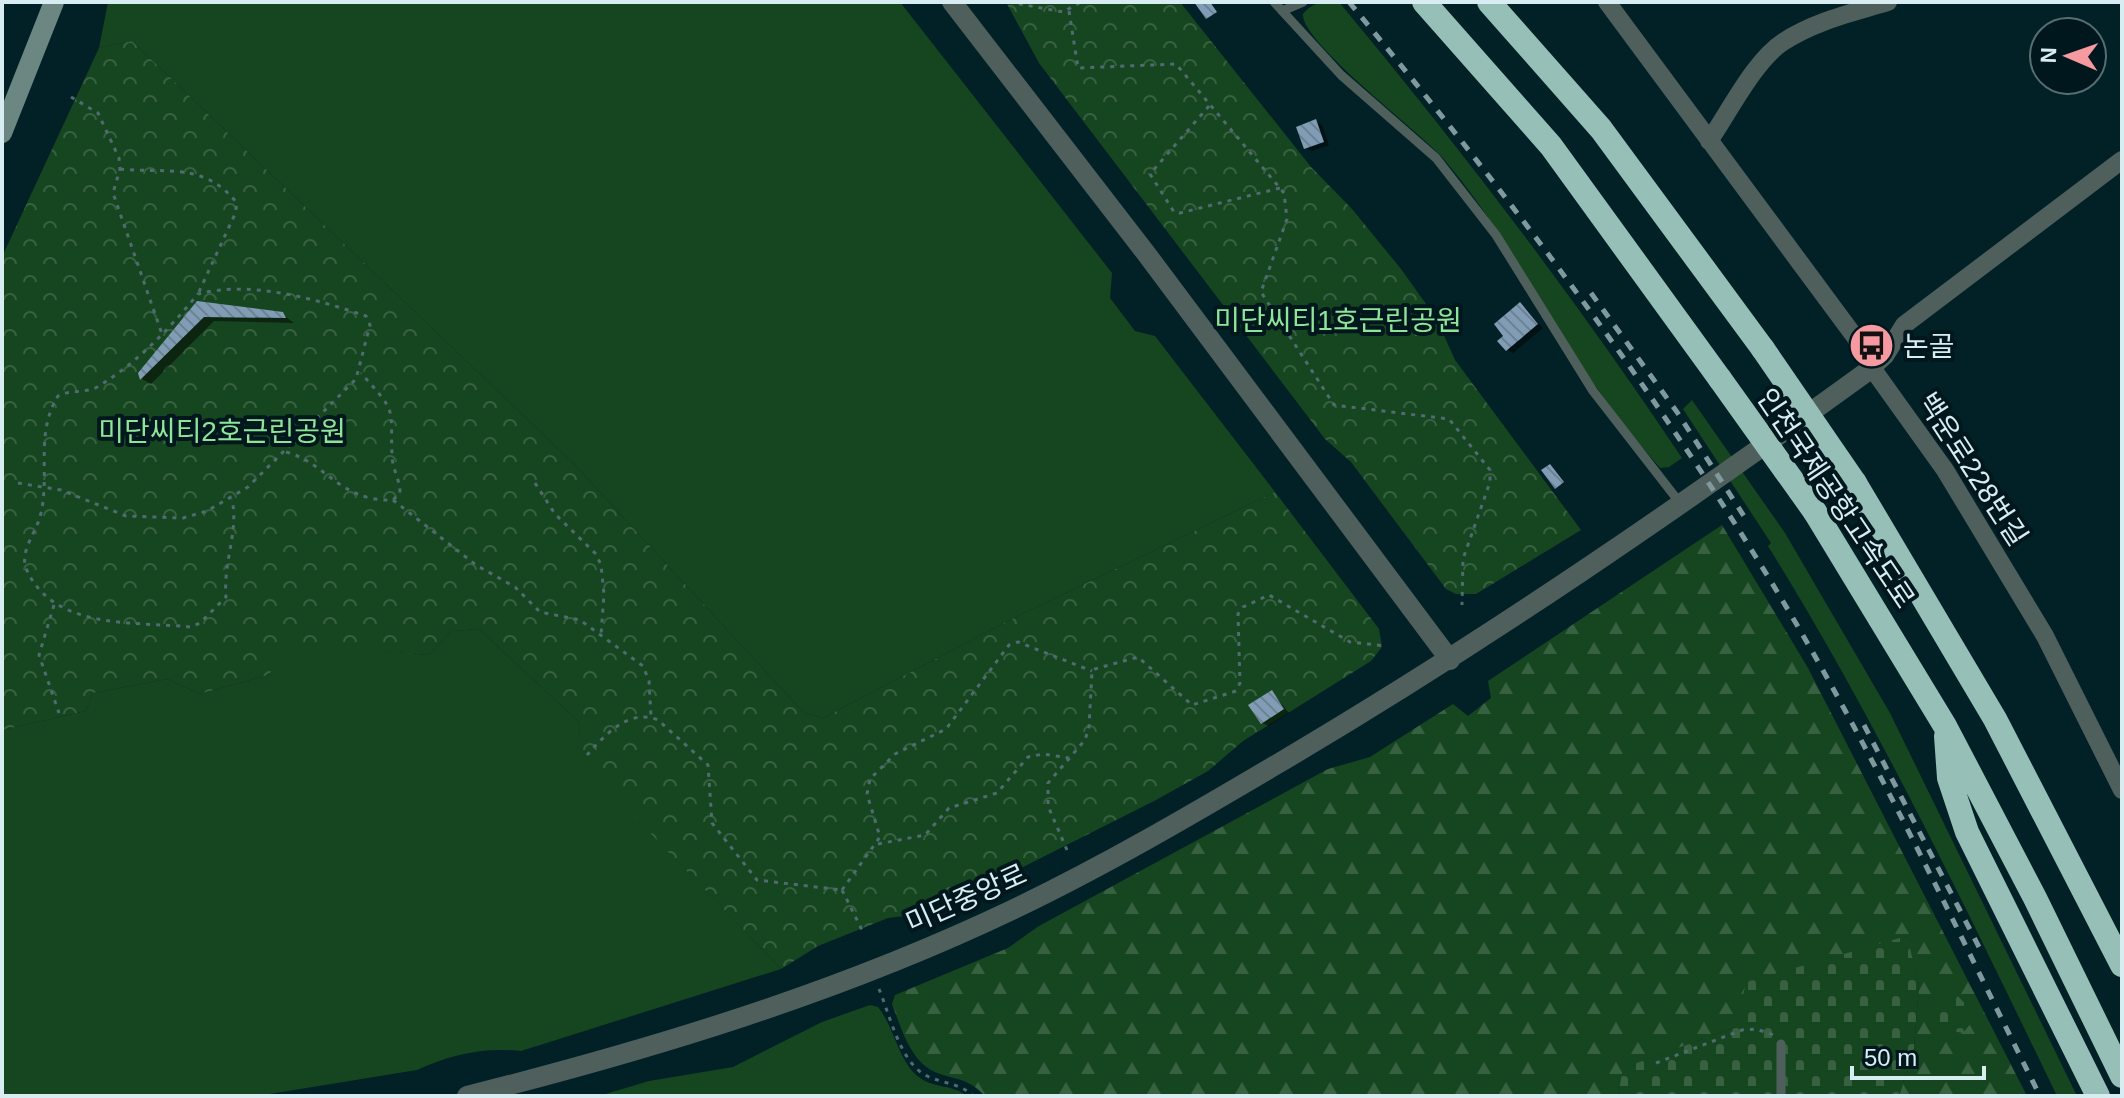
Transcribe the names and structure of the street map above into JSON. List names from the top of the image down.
{
  "streets": {
    "highway": ["인천국제공항고속도로"],
    "street": ["백운로228번길", "미단중앙로"]
  },
  "crossings": [
    ["백운로228번길", "미단중앙로"]
  ],
  "parks": ["미단씨티1호근린공원", "미단씨티2호근린공원"],
  "places": {
    "bus stop": ["논골"]
  },
  "scale_bar": "50 m",
  "north": "left"
}
